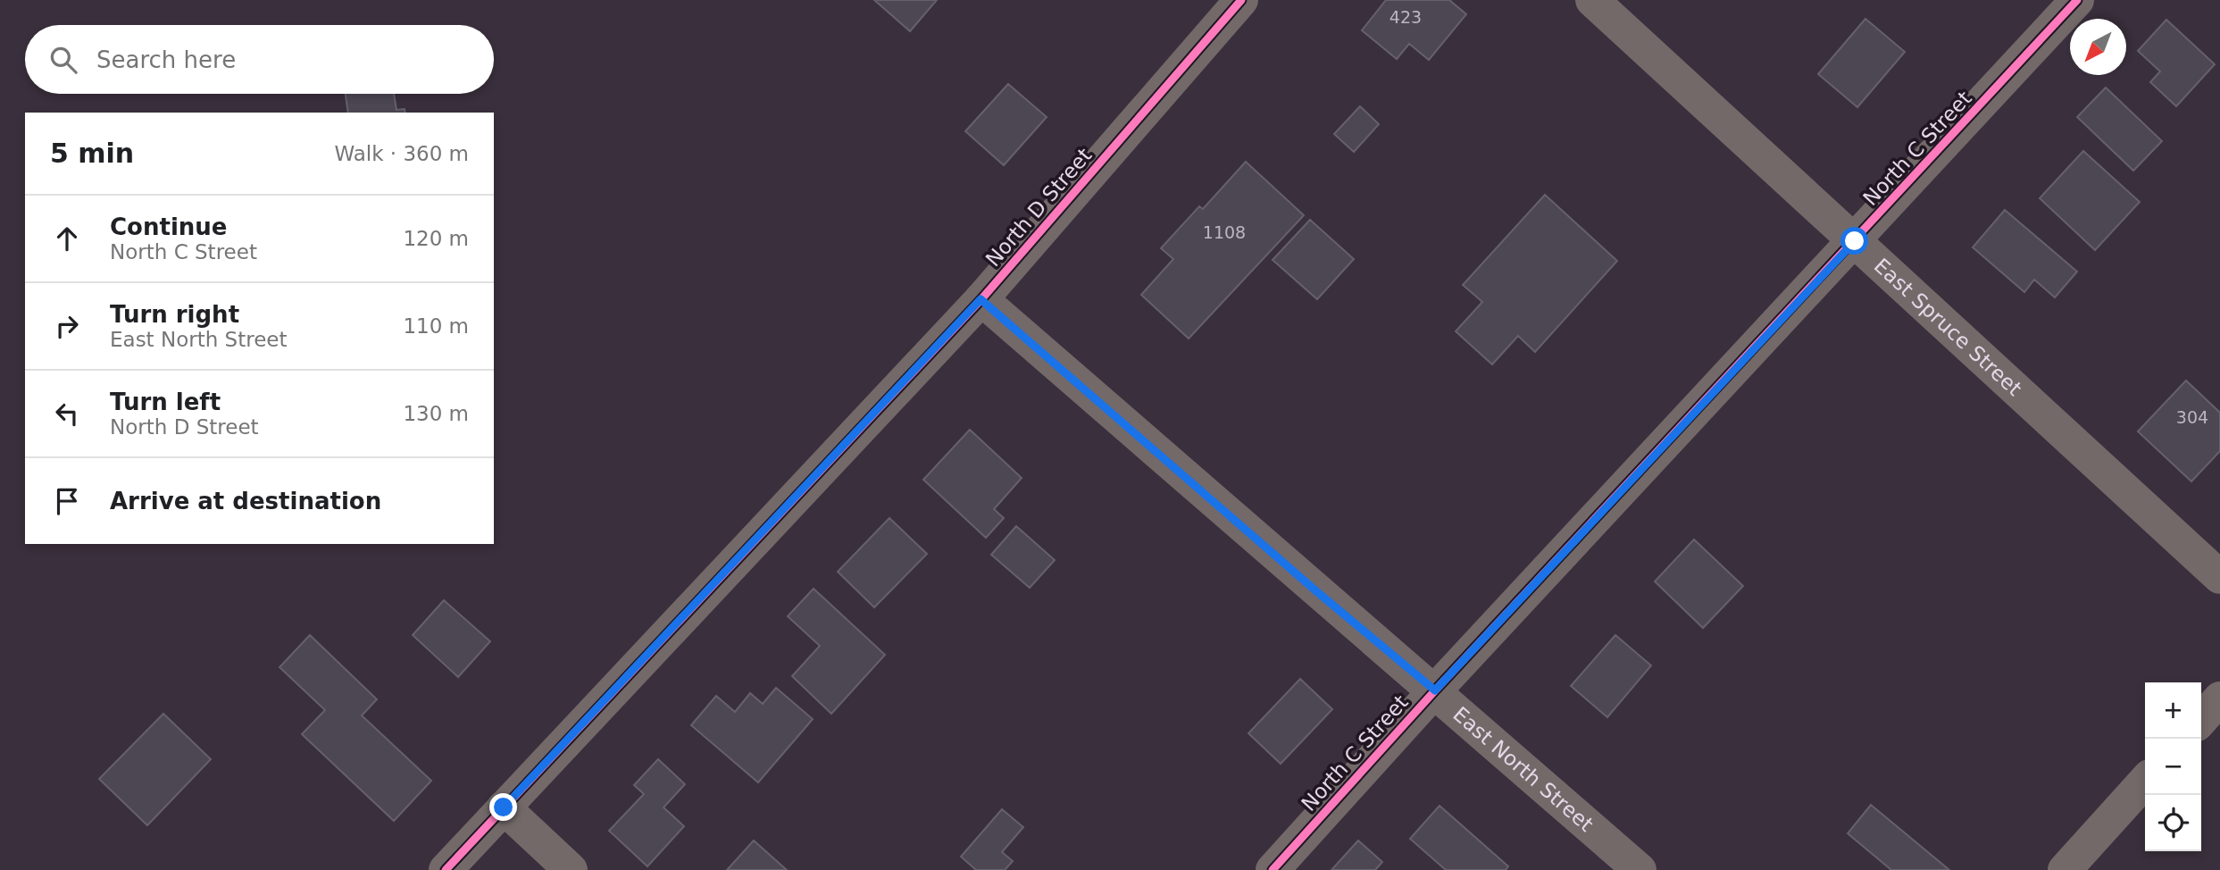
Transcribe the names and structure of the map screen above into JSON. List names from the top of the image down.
{
  "streets": {
    "street": [
      "North C Street",
      "North D Street",
      "East Spruce Street",
      "East North Street"
    ]
  },
  "crossings": [
    ["North C Street", "East Spruce Street"],
    ["North C Street", "East North Street"],
    ["North D Street", "East North Street"]
  ],
  "house_numbers": ["423", "1108", "304"],
  "north": "bottom left",
  "page": {
    "search": "Search here",
    "heading": ["5 min", "Walk · 360 m"],
    "list": [
      ["Continue", "North C Street", "120 m"],
      ["Turn right", "East North Street", "110 m"],
      ["Turn left", "North D Street", "130 m"],
      "Arrive at destination"
    ],
    "map_buttons": ["+", "−"]
  }
}
